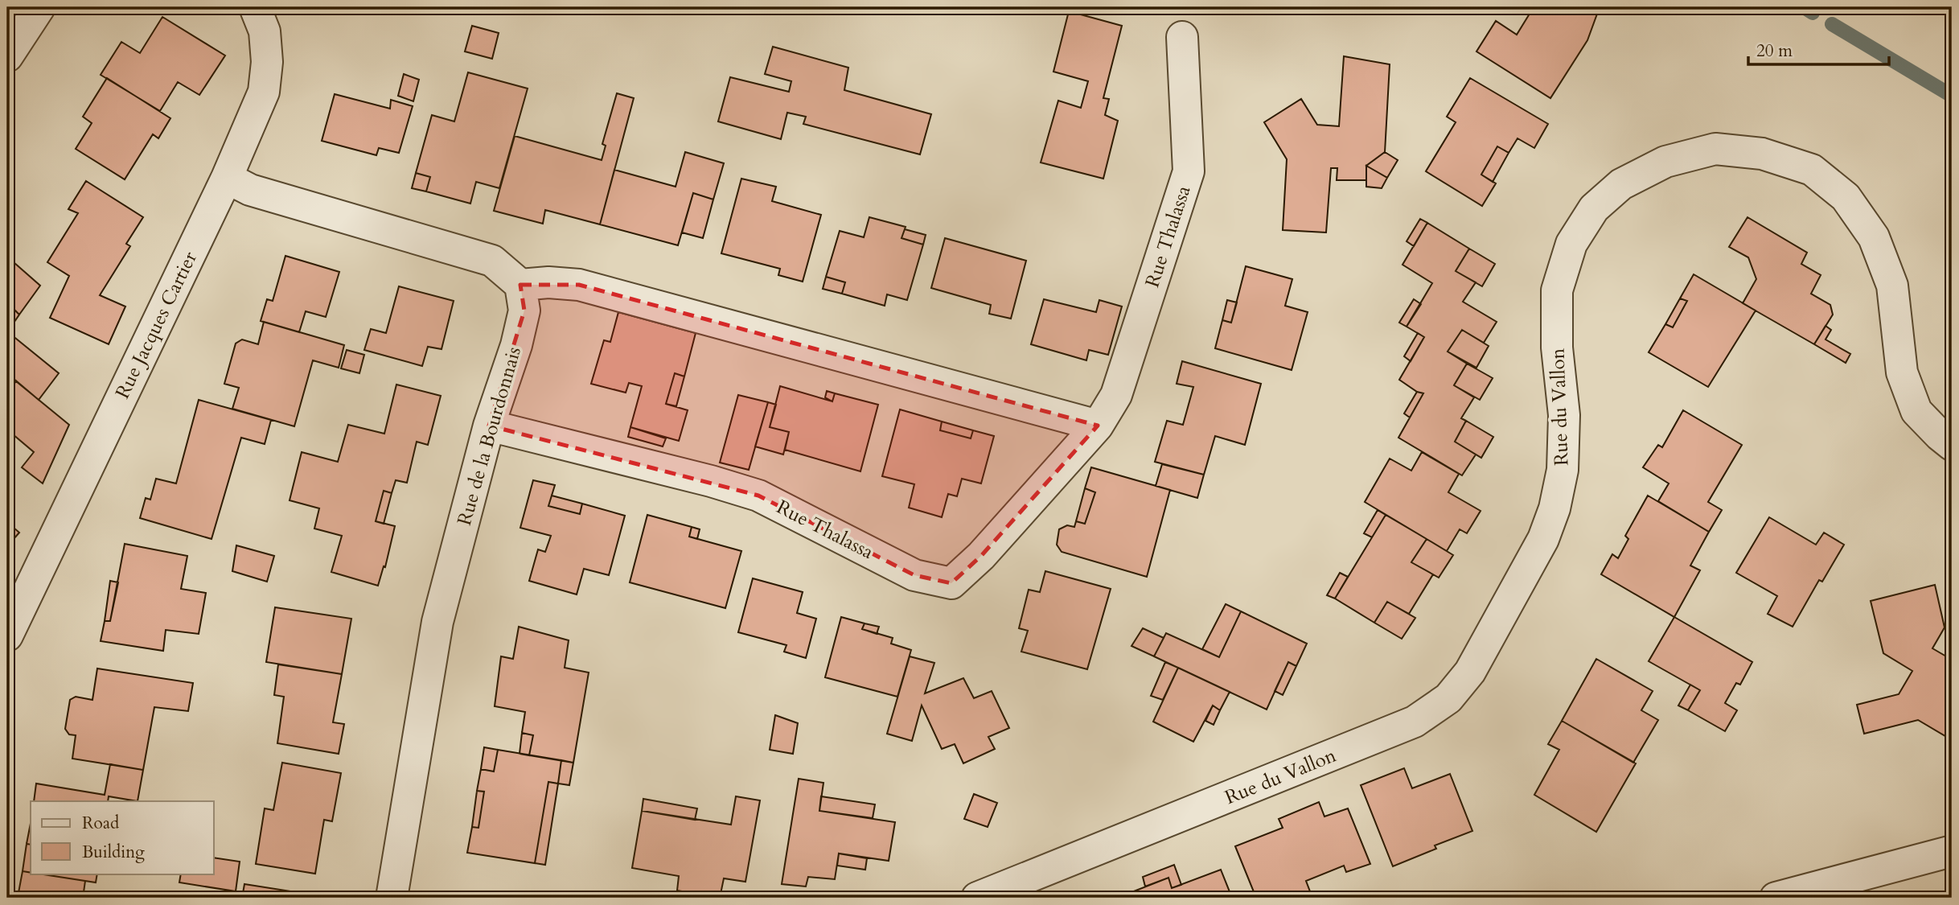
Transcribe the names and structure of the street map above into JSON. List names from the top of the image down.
{
  "streets": {
    "street": [
      "Rue Thalassa",
      "Rue Jacques Cartier",
      "Rue du Vallon",
      "Rue de la Bourdonnais"
    ]
  },
  "crossings": [
    ["Rue Thalassa", "Rue de la Bourdonnais"]
  ],
  "legend": ["Road", "Building"],
  "scale_bar": "20 m"
}
